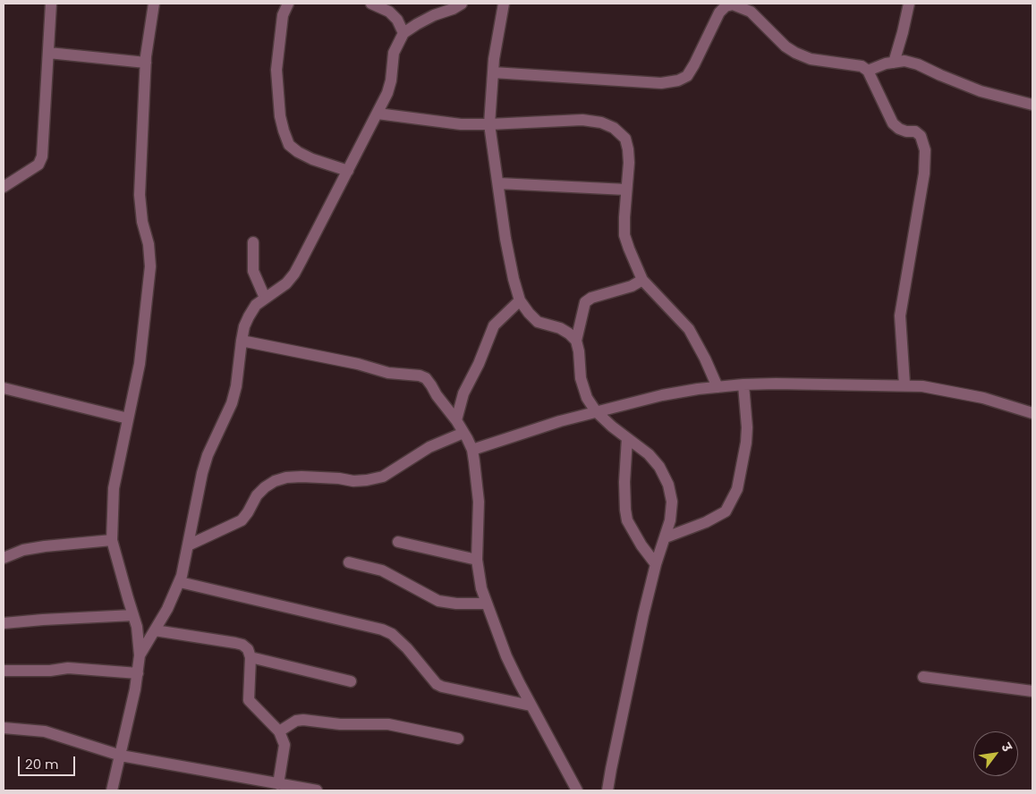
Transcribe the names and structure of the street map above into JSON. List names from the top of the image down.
{
  "scale_bar": "20 m",
  "north": "top right"
}
